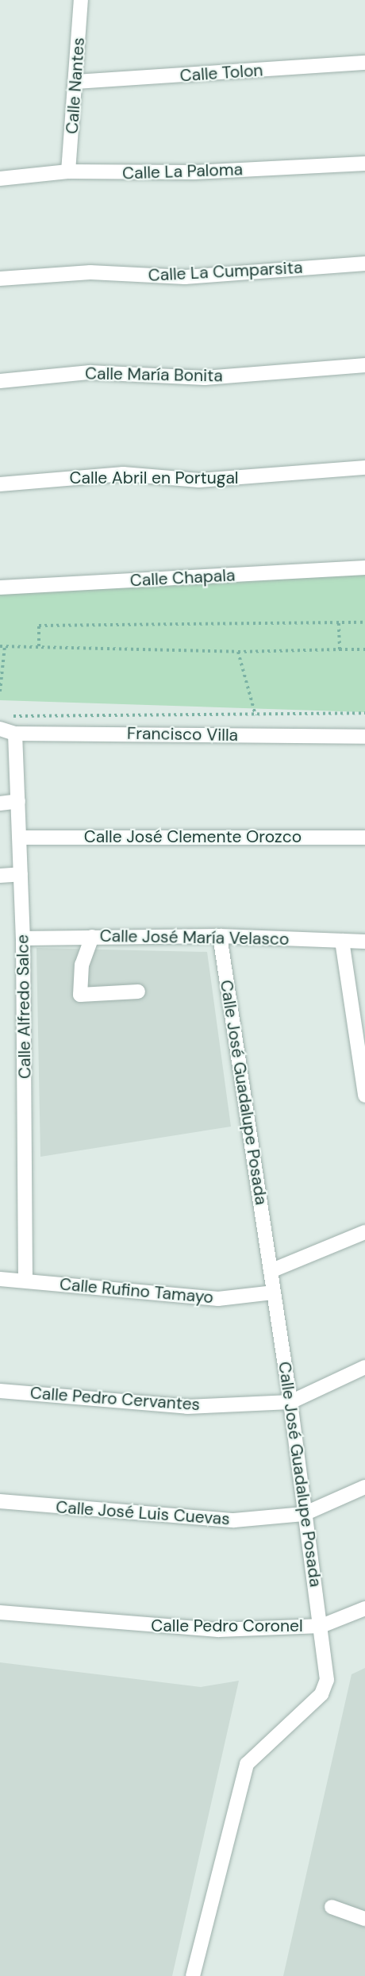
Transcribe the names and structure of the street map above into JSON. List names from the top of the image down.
{
  "streets": {
    "street": [
      "Calle Tolon",
      "Calle Nantes",
      "Calle La Paloma",
      "Calle La Cumparsita",
      "Calle María Bonita",
      "Calle Abril en Portugal",
      "Calle Chapala",
      "Francisco Villa",
      "Calle José Clemente Orozco",
      "Calle José María Velasco",
      "Calle Alfredo Salce",
      "Calle José Guadalupe Posada",
      "Calle Rufino Tamayo",
      "Calle Pedro Cervantes",
      "Calle José Luis Cuevas",
      "Calle Pedro Coronel"
    ]
  },
  "crossings": [
    ["Calle Tolon", "Calle Nantes"],
    ["Calle Nantes", "Calle La Paloma"],
    ["Francisco Villa", "Calle Alfredo Salce"],
    ["Calle José Clemente Orozco", "Calle Alfredo Salce"],
    ["Calle José María Velasco", "Calle Alfredo Salce"],
    ["Calle José María Velasco", "Calle José Guadalupe Posada"],
    ["Calle Alfredo Salce", "Calle Rufino Tamayo"],
    ["Calle José Guadalupe Posada", "Calle Rufino Tamayo"],
    ["Calle José Guadalupe Posada", "Calle Pedro Cervantes"],
    ["Calle José Guadalupe Posada", "Calle José Luis Cuevas"],
    ["Calle José Guadalupe Posada", "Calle Pedro Coronel"]
  ]
}
